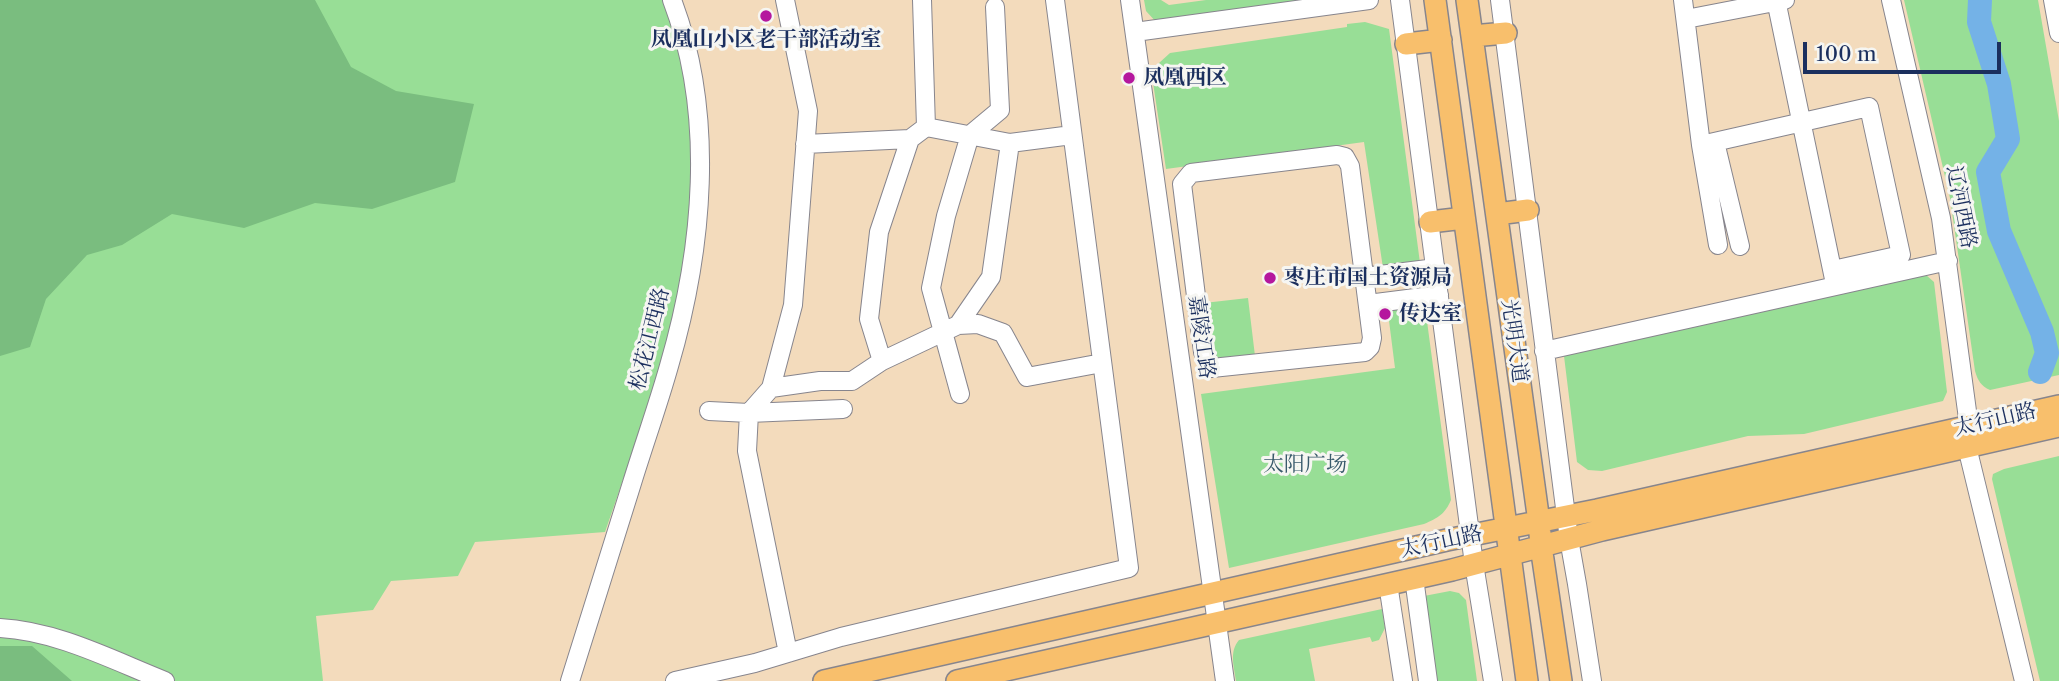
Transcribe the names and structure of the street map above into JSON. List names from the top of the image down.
{
  "streets": {
    "main road": ["光明大道", "太行山路"],
    "street": ["辽河西路", "嘉陵江路", "松花江西路"]
  },
  "crossings": [
    ["辽河西路", "太行山路"],
    ["嘉陵江路", "太行山路"],
    ["光明大道", "太行山路"]
  ],
  "parks": ["太阳广场"],
  "places": [
    "凤凰山小区老干部活动室",
    "凤凰西区",
    "枣庄市国土资源局",
    "传达室"
  ],
  "scale_bar": "100 m"
}
